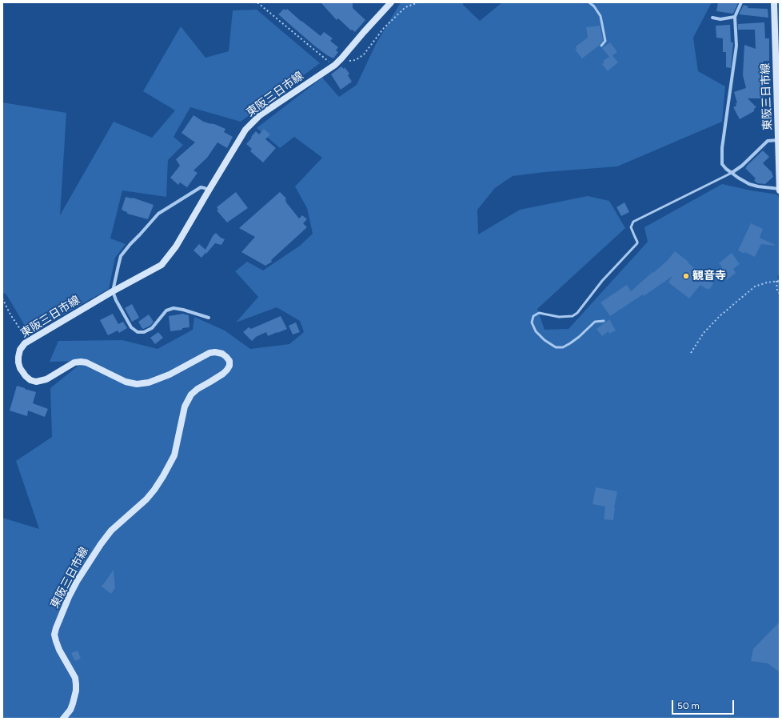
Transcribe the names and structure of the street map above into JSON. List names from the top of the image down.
{
  "streets": {
    "main road": ["東阪三日市線"]
  },
  "places": ["観音寺"],
  "scale_bar": "50 m"
}
